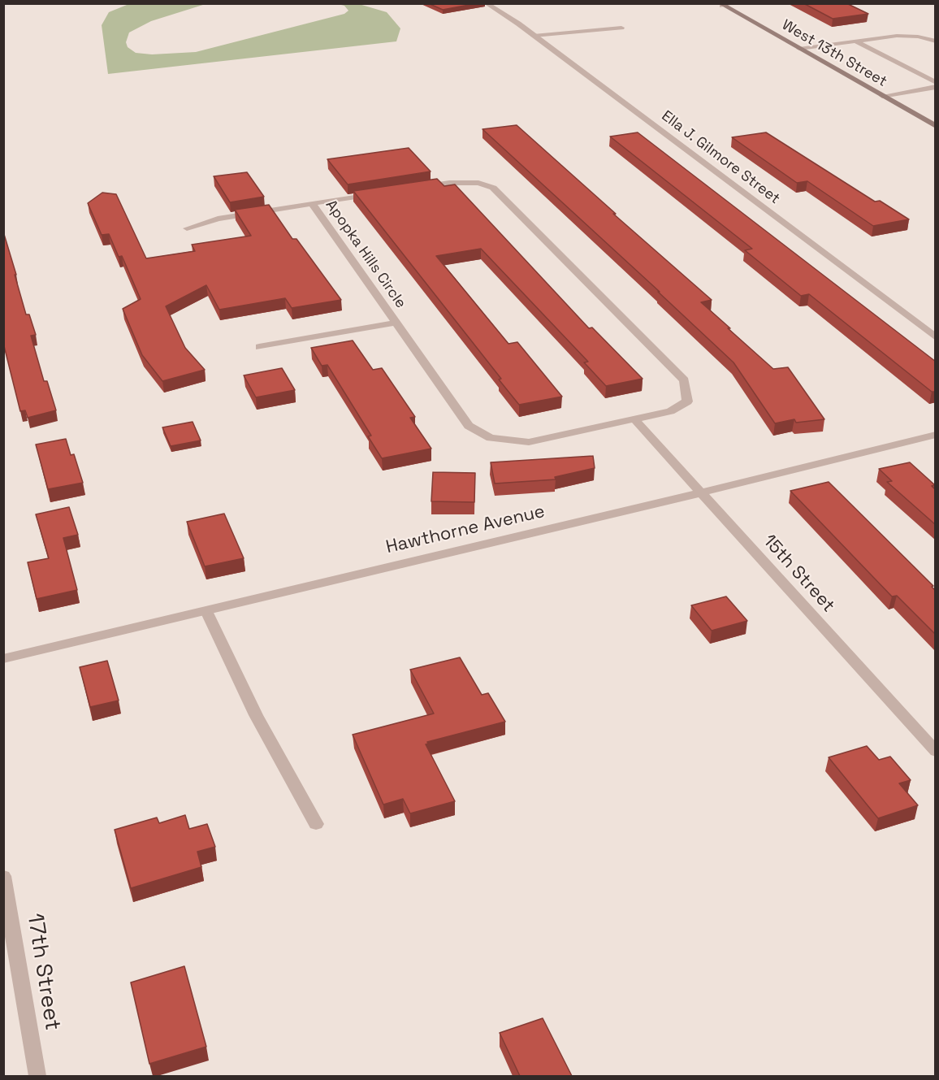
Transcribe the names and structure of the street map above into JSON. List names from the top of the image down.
{
  "streets": {
    "street": [
      "West 13th Street",
      "Ella J. Gilmore Street",
      "Apopka Hills Circle",
      "Hawthorne Avenue",
      "15th Street",
      "17th Street"
    ]
  },
  "crossings": [
    ["Apopka Hills Circle", "15th Street"],
    ["Hawthorne Avenue", "15th Street"]
  ]
}
